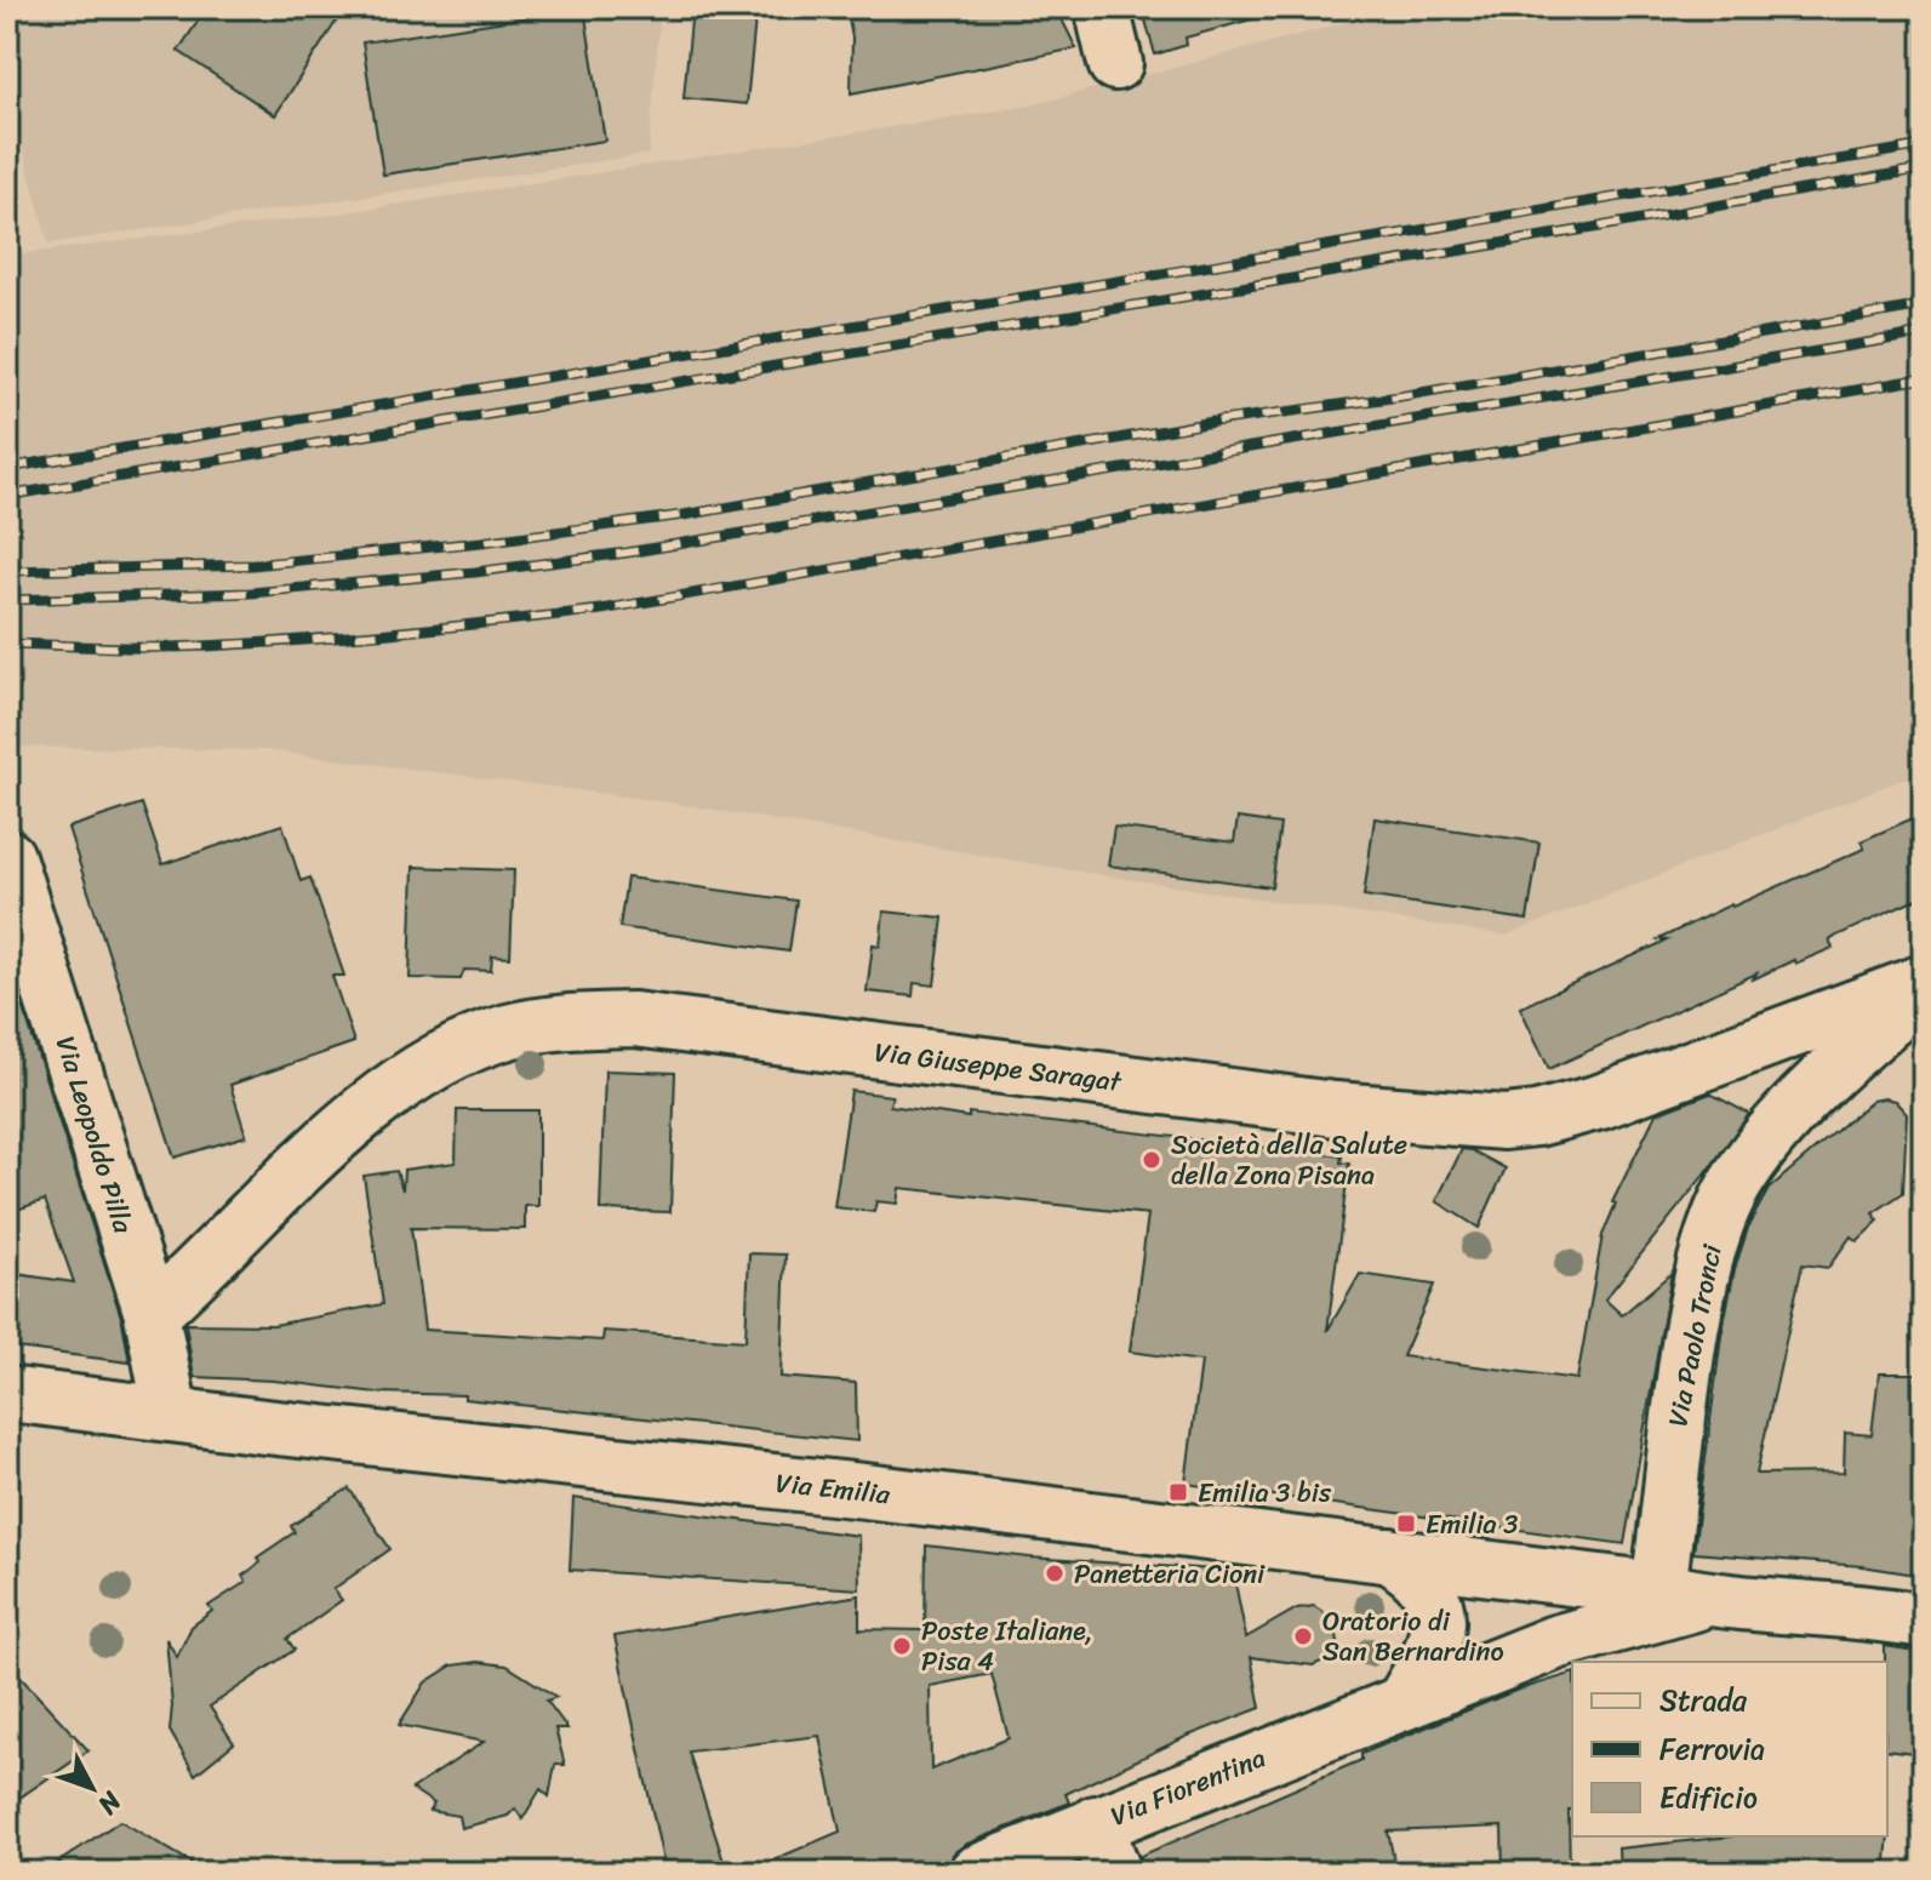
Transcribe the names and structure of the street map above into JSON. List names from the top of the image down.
{
  "streets": {
    "street": [
      "Via Giuseppe Saragat",
      "Via Leopoldo Pilla",
      "Via Paolo Tronci",
      "Via Emilia",
      "Via Fiorentina"
    ]
  },
  "crossings": [
    ["Via Giuseppe Saragat", "Via Leopoldo Pilla"],
    ["Via Giuseppe Saragat", "Via Paolo Tronci"],
    ["Via Leopoldo Pilla", "Via Emilia"],
    ["Via Paolo Tronci", "Via Emilia"],
    ["Via Paolo Tronci", "Via Fiorentina"],
    ["Via Emilia", "Via Fiorentina"]
  ],
  "places": {
    "other": [
      "Società della Salute della Zona Pisana",
      "Panetteria Cioni",
      "Oratorio di San Bernardino",
      "Poste Italiane, Pisa 4"
    ],
    "transit": ["Emilia 3 bis", "Emilia 3"]
  },
  "legend": ["Strada", "Ferrovia", "Edificio"],
  "north": "bottom right"
}
